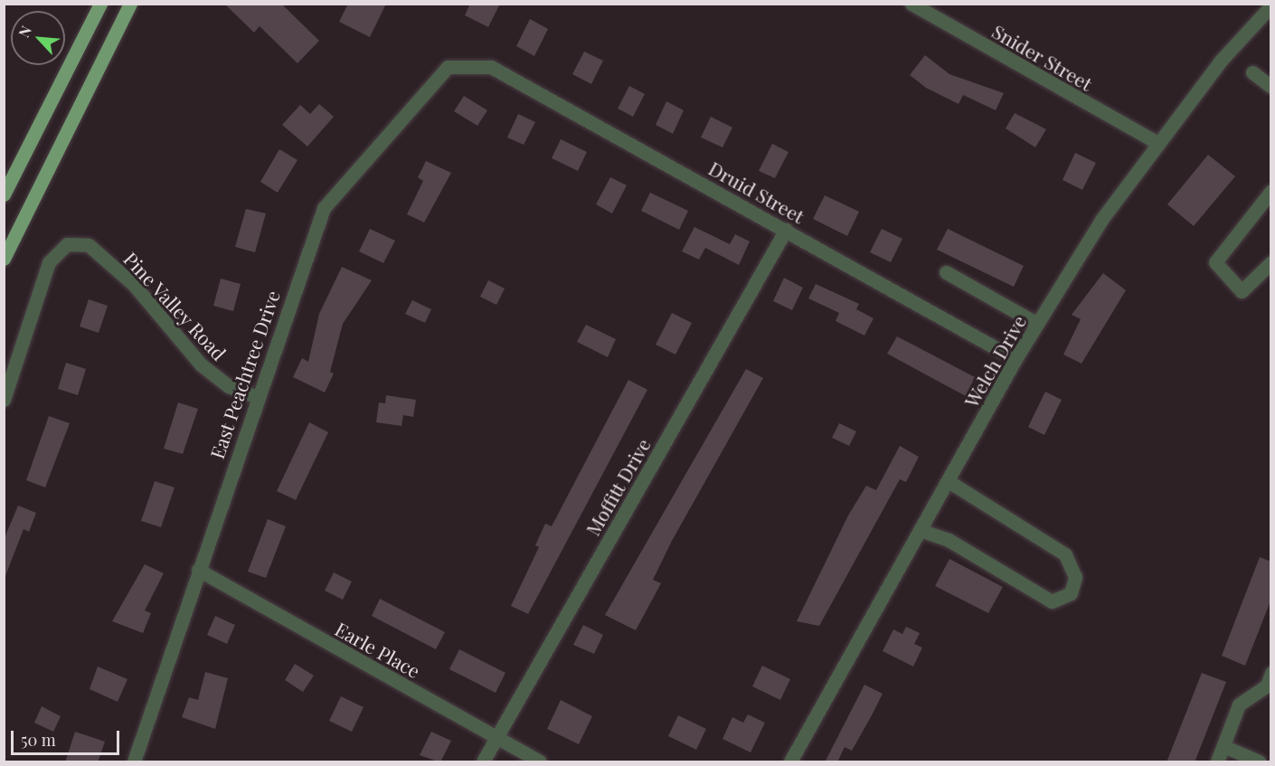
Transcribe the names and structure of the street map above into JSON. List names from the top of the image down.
{
  "streets": {
    "street": [
      "Snider Street",
      "Druid Street",
      "Pine Valley Road",
      "Welch Drive",
      "East Peachtree Drive",
      "Moffitt Drive",
      "Earle Place"
    ]
  },
  "crossings": [
    ["Snider Street", "Welch Drive"],
    ["Druid Street", "Welch Drive"],
    ["Druid Street", "East Peachtree Drive"],
    ["Druid Street", "Moffitt Drive"],
    ["Pine Valley Road", "East Peachtree Drive"],
    ["East Peachtree Drive", "Earle Place"],
    ["Moffitt Drive", "Earle Place"]
  ],
  "scale_bar": "50 m",
  "north": "top left"
}
